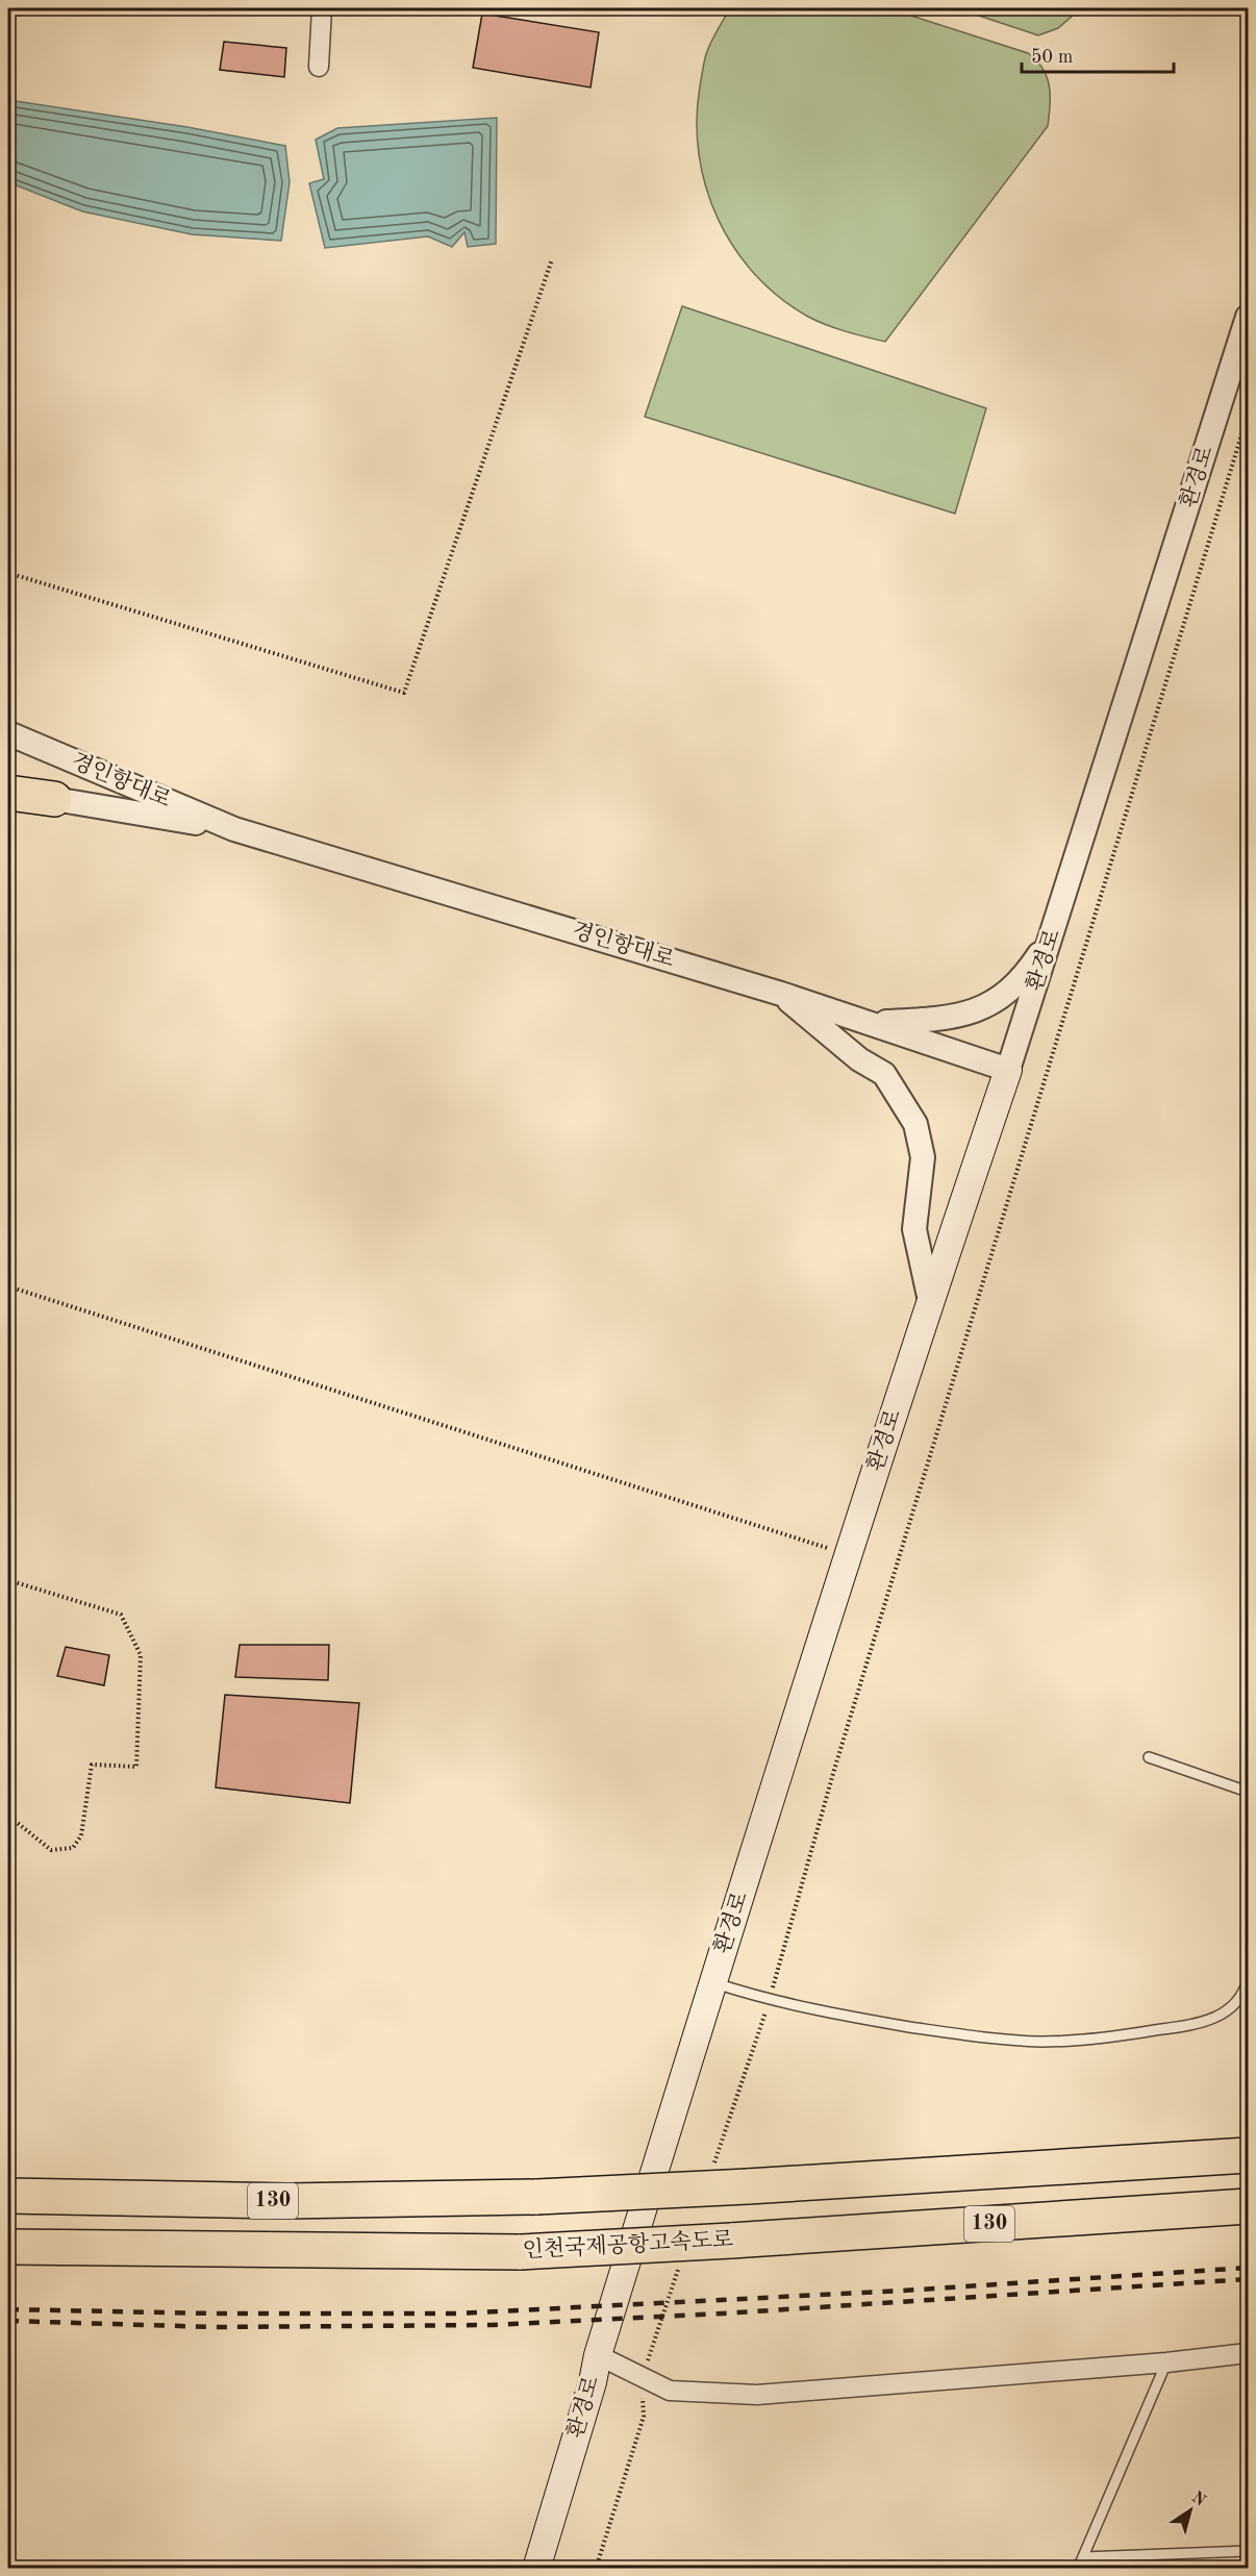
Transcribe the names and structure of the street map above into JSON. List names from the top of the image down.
{
  "streets": {
    "highway": ["130", "인천국제공항고속도로"],
    "main road": ["환경로"],
    "street": ["경인항대로"]
  },
  "crossings": [
    ["환경로", "경인항대로"]
  ],
  "scale_bar": "50 m",
  "north": "top right"
}
